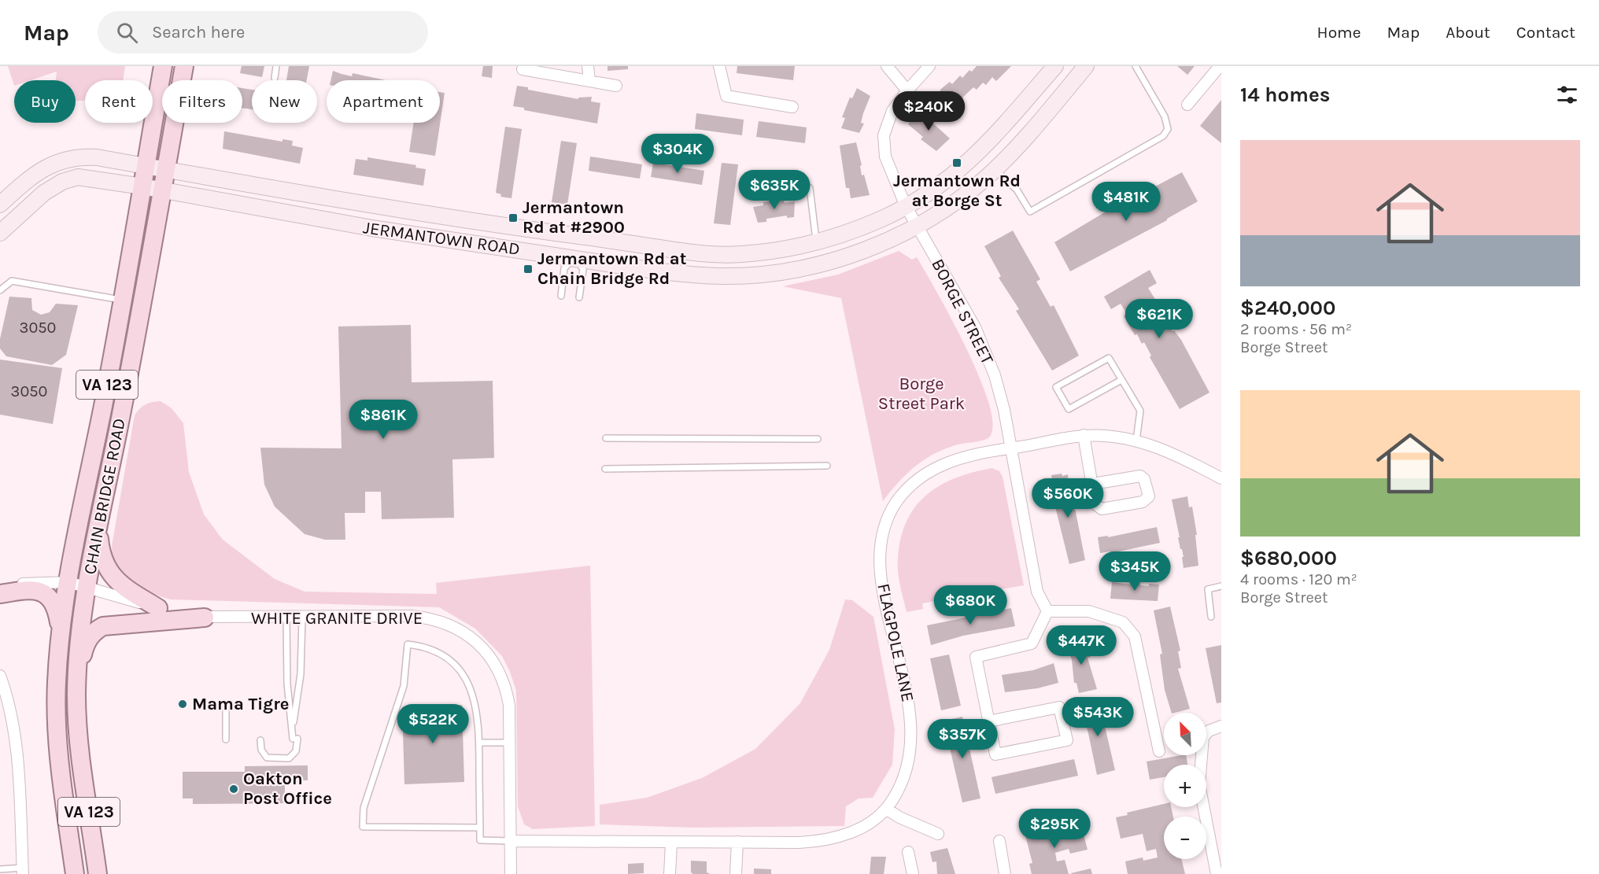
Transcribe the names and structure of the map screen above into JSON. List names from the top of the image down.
{
  "streets": {
    "main road": ["JERMANTOWN ROAD", "VA 123", "CHAIN BRIDGE ROAD"],
    "street": ["BORGE STREET", "WHITE GRANITE DRIVE", "FLAGPOLE LANE"]
  },
  "crossings": [
    ["JERMANTOWN ROAD", "BORGE STREET"],
    ["JERMANTOWN ROAD", "CHAIN BRIDGE ROAD"],
    ["BORGE STREET", "FLAGPOLE LANE"],
    ["CHAIN BRIDGE ROAD", "WHITE GRANITE DRIVE"],
    ["WHITE GRANITE DRIVE", "FLAGPOLE LANE"]
  ],
  "parks": ["Borge Street Park"],
  "places": {
    "transit": ["Jermantown Rd at Borge St", "Jermantown Rd at #2900", "Jermantown Rd at Chain Bridge Rd"],
    "other": ["Mama Tigre", "Oakton Post Office"]
  },
  "house_numbers": ["3050", "3050"],
  "north": "top left",
  "page": {
    "header": "Map",
    "search": "Search here",
    "nav": [
      "Home",
      "Map",
      "About",
      "Contact"
    ],
    "heading": "14 homes",
    "chip": [
      "Buy",
      "Rent",
      "Filters",
      "New",
      "Apartment"
    ],
    "price": [
      "$240K",
      "$304K",
      "$635K",
      "$481K",
      "$621K",
      "$861K",
      "$560K",
      "$345K",
      "$680K",
      "$447K",
      "$543K",
      "$522K",
      "$357K",
      "$295K"
    ],
    "list": [
      {
        "name": "$240,000",
        "note": "2 rooms · 56 m² · Borge Street"
      },
      {
        "name": "$680,000",
        "note": "4 rooms · 120 m² · Borge Street"
      }
    ],
    "map_buttons": ["+", "−"]
  }
}
